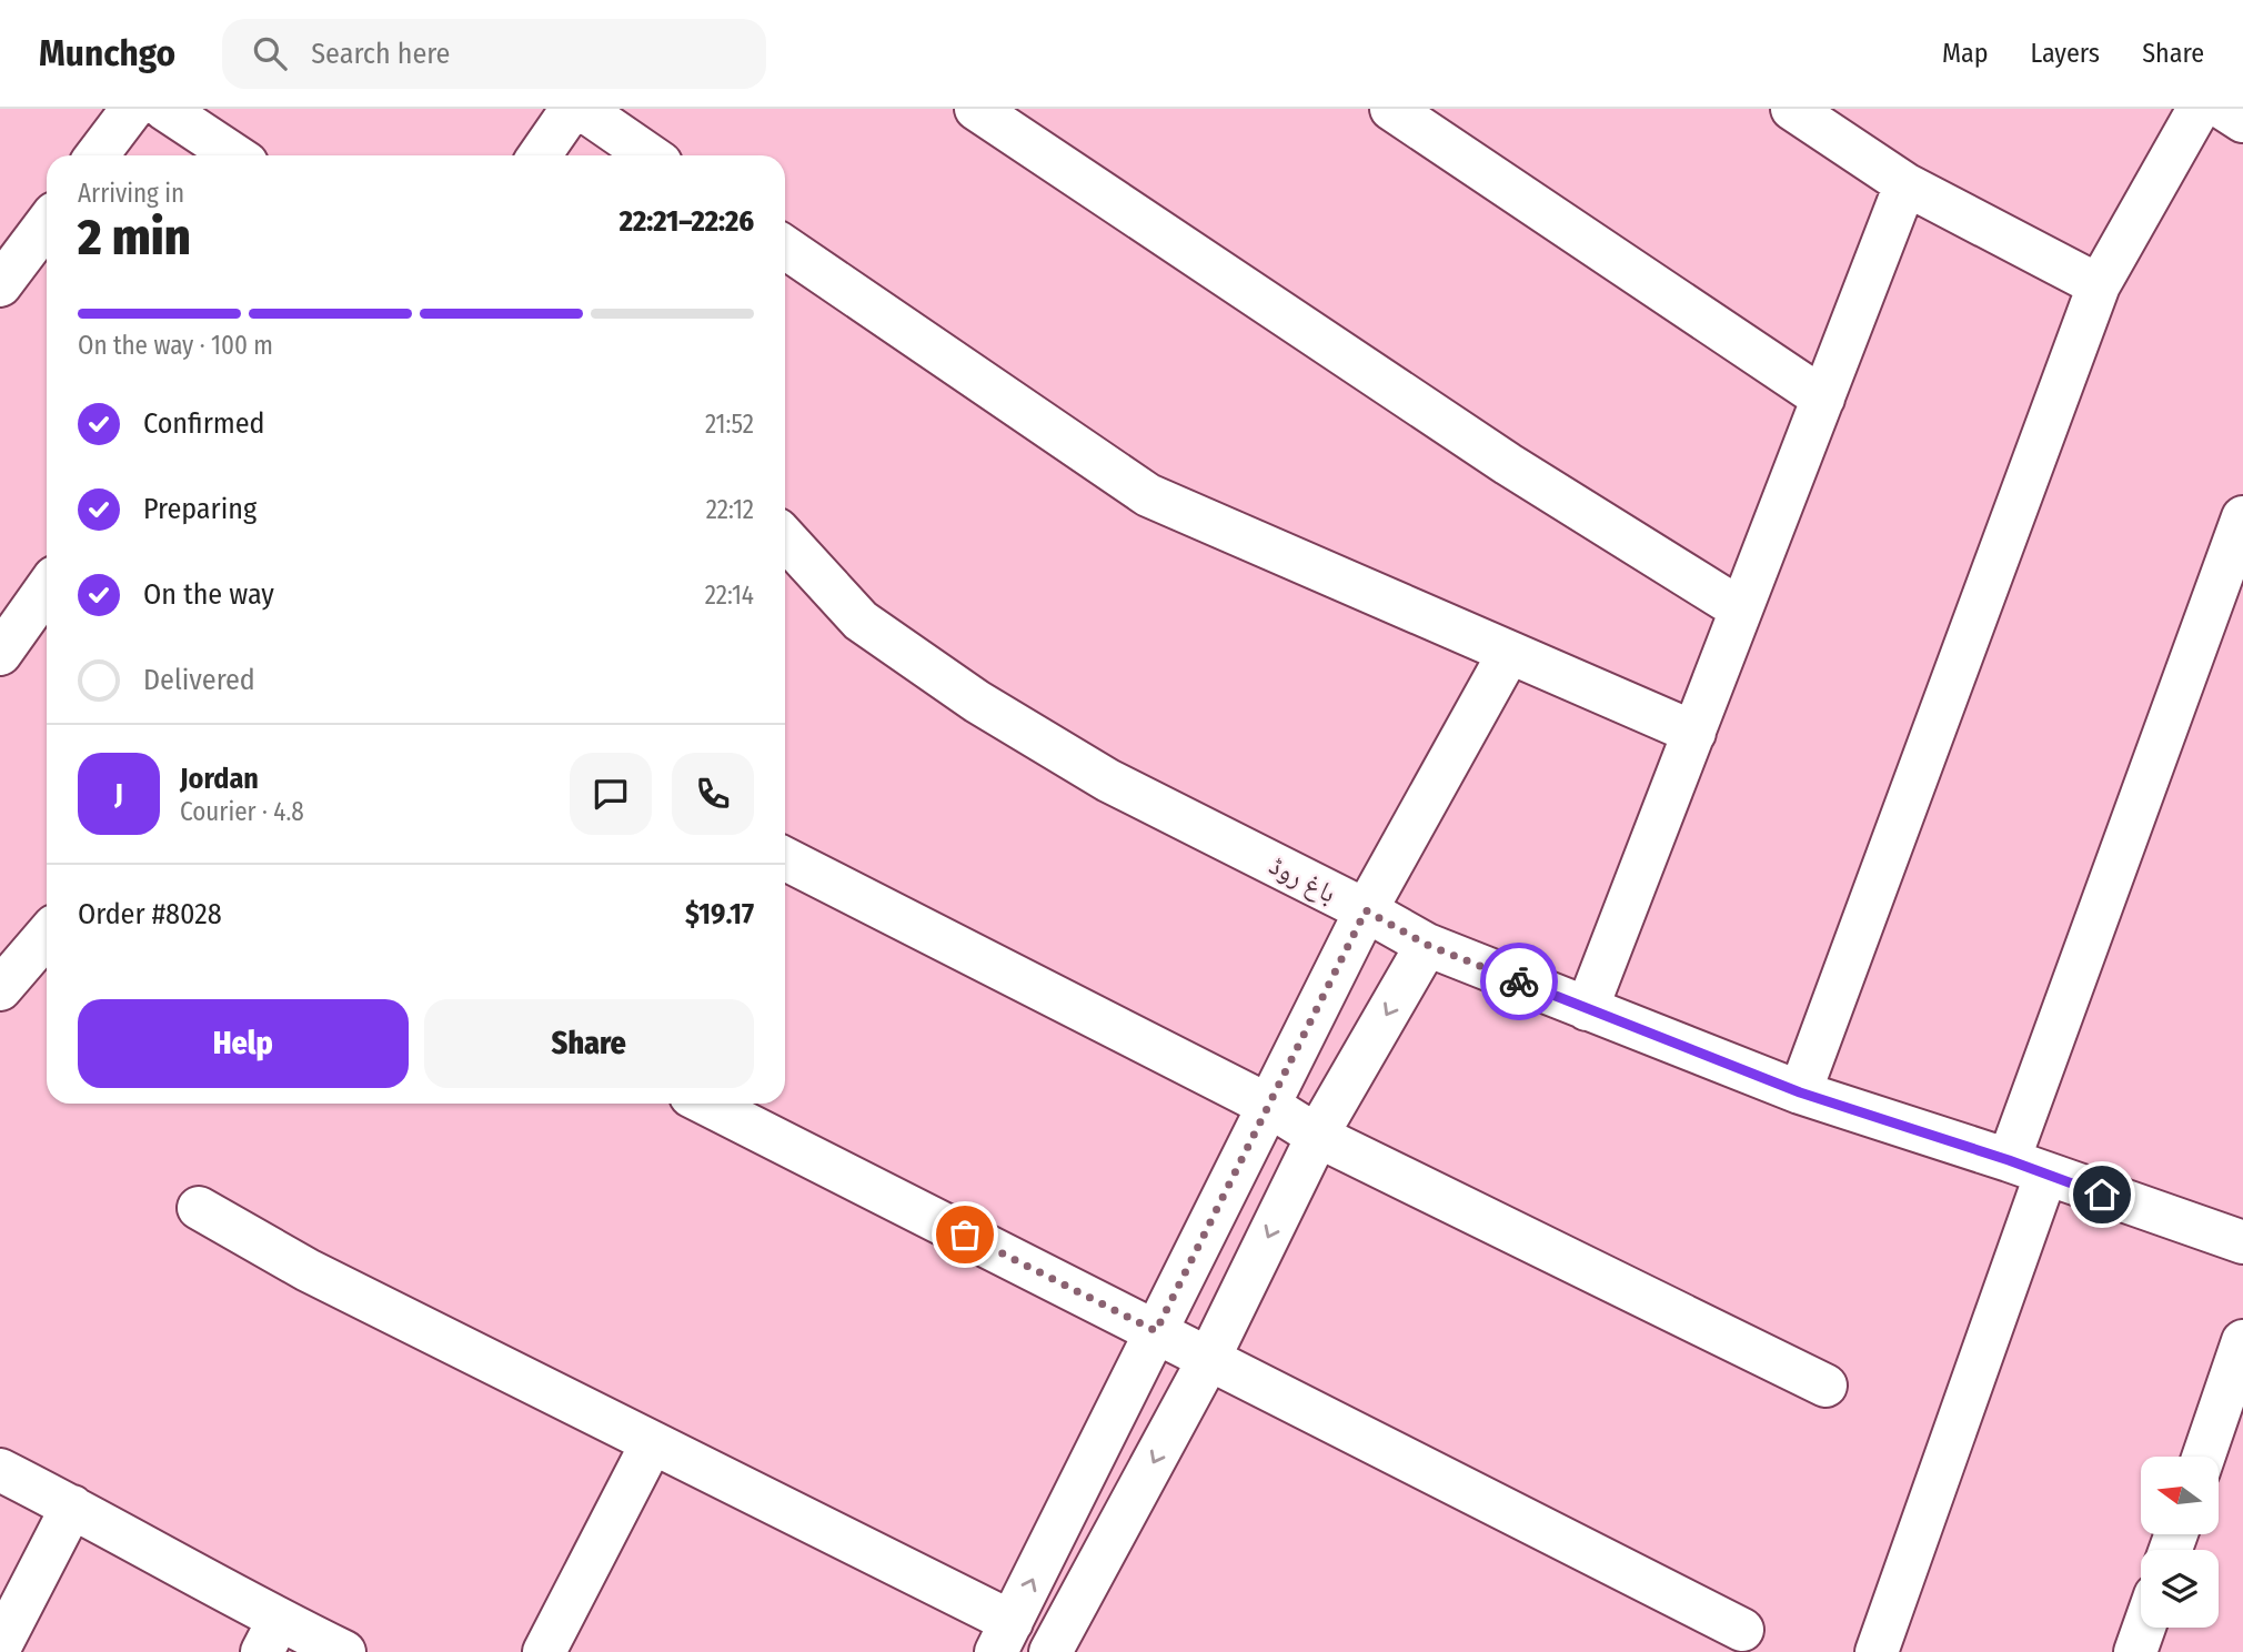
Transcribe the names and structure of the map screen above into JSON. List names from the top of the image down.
{
  "streets": {
    "street": ["باغ روڈ"]
  },
  "north": "left",
  "page": {
    "header": "Munchgo",
    "search": "Search here",
    "nav": ["Map", "Layers", "Share"],
    "heading": ["2 min", "Arriving in", "22:21–22:26"],
    "panel": [
      "Jordan",
      "Courier · 4.8",
      "Order #8028",
      "$19.17"
    ],
    "bar": "On the way · 100 m",
    "list": [
      ["Confirmed", "21:52"],
      ["Preparing", "22:12"],
      ["On the way", "22:14"],
      "Delivered"
    ],
    "round": "J",
    "buttons": ["Help", "Share"]
  }
}
